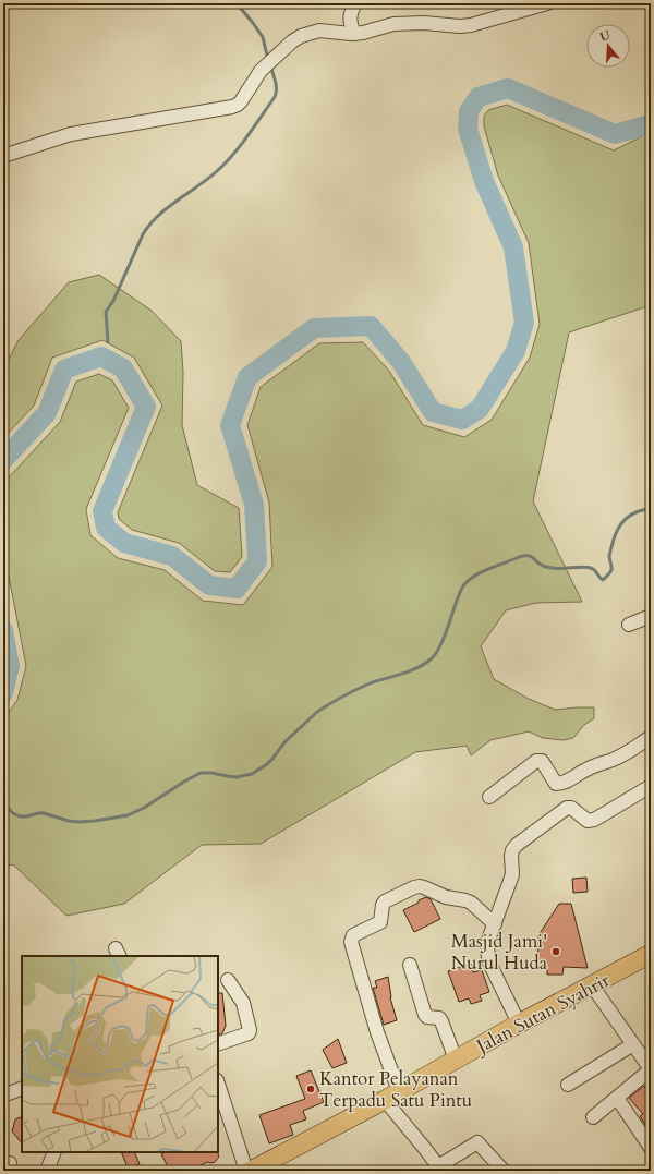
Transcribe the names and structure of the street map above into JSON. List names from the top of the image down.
{
  "streets": {
    "highway": ["Jalan Sutan Syahrir"]
  },
  "places": ["Masjid Jami' Nurul Huda", "Kantor Pelayanan Terpadu Satu Pintu"],
  "north": "top"
}
